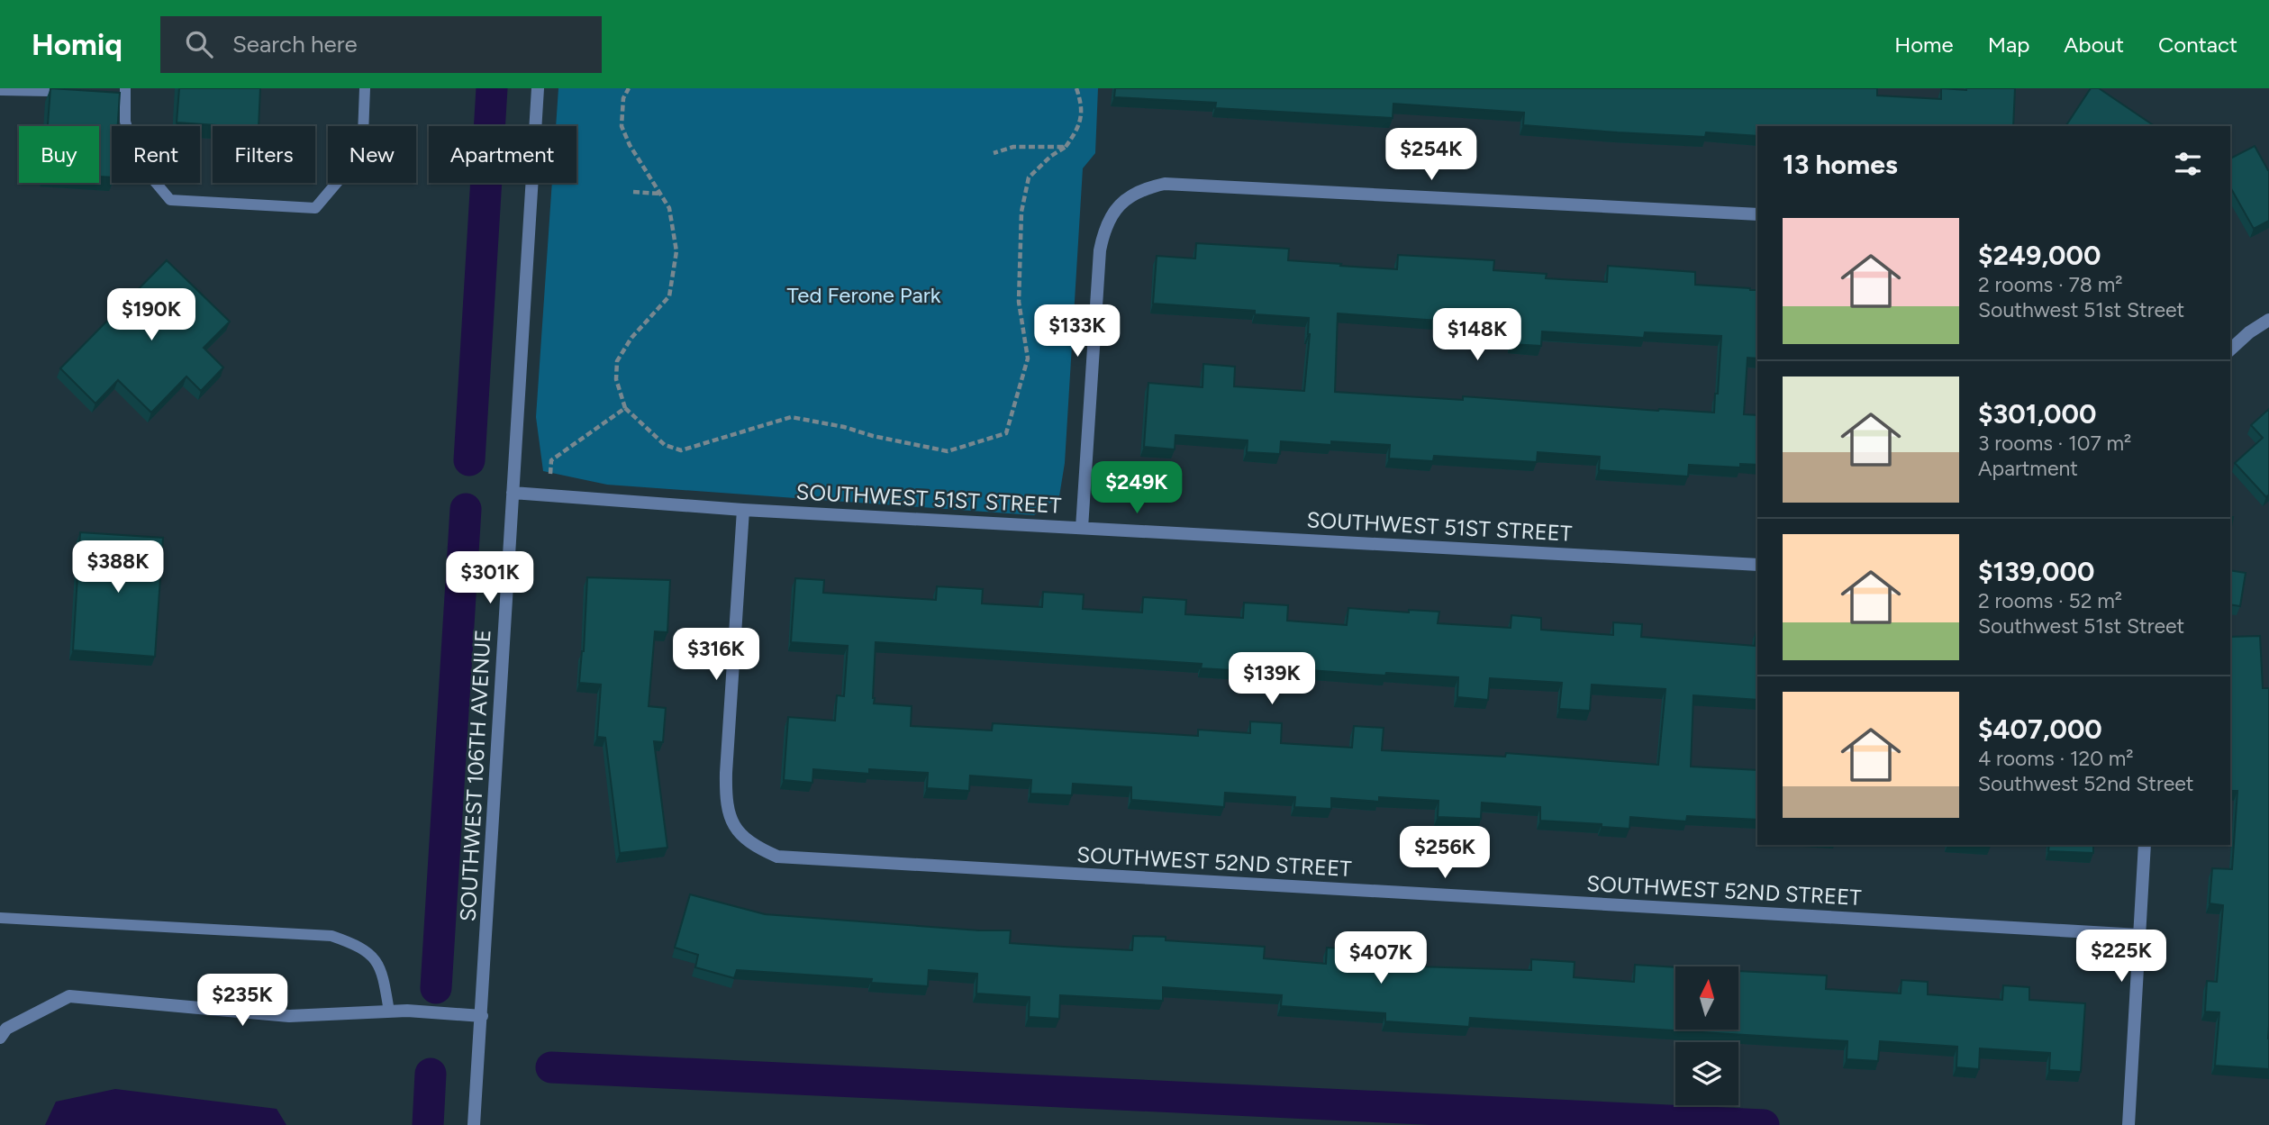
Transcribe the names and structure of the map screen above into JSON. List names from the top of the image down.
{
  "streets": {
    "street": ["SOUTHWEST 51ST STREET", "SOUTHWEST 106TH AVENUE", "SOUTHWEST 52ND STREET"]
  },
  "crossings": [
    ["SOUTHWEST 51ST STREET", "SOUTHWEST 106TH AVENUE"],
    ["SOUTHWEST 51ST STREET", "SOUTHWEST 52ND STREET"]
  ],
  "parks": ["Ted Ferone Park"],
  "north": "top",
  "page": {
    "header": "Homiq",
    "search": "Search here",
    "nav": [
      "Home",
      "Map",
      "About",
      "Contact"
    ],
    "chip": [
      "Buy",
      "Rent",
      "Filters",
      "New",
      "Apartment"
    ],
    "heading": "13 homes",
    "price": [
      "$254K",
      "$190K",
      "$133K",
      "$148K",
      "$249K",
      "$388K",
      "$301K",
      "$316K",
      "$139K",
      "$256K",
      "$225K",
      "$407K",
      "$235K"
    ],
    "list": [
      {
        "name": "$249,000",
        "note": "2 rooms · 78 m² · Southwest 51st Street"
      },
      {
        "name": "$301,000",
        "note": "3 rooms · 107 m² · Apartment"
      },
      {
        "name": "$139,000",
        "note": "2 rooms · 52 m² · Southwest 51st Street"
      },
      {
        "name": "$407,000",
        "note": "4 rooms · 120 m² · Southwest 52nd Street"
      }
    ]
  }
}
